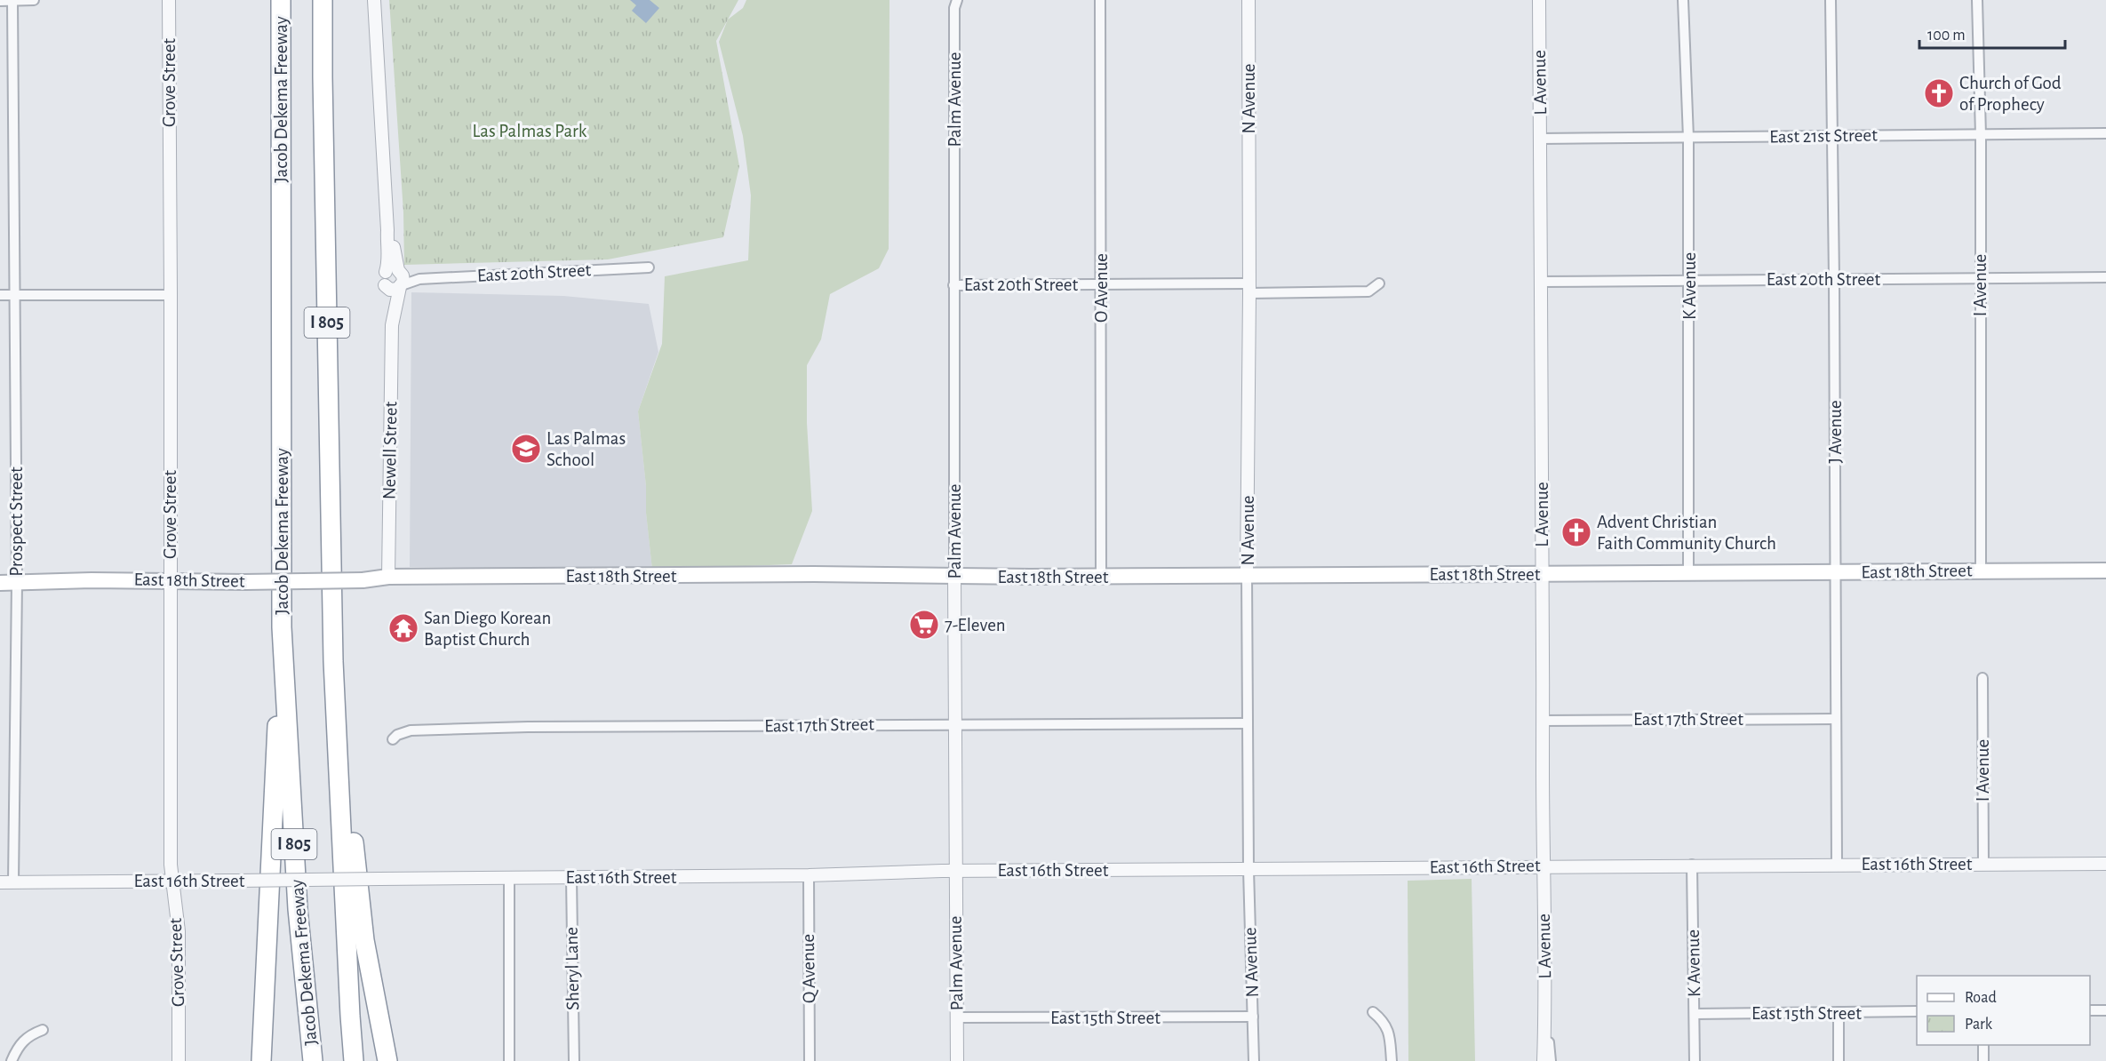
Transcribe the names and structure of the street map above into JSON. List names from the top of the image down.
{
  "streets": {
    "highway": ["Jacob Dekema Freeway", "I 805"],
    "main road": ["East 18th Street"],
    "street": [
      "Grove Street",
      "L Avenue",
      "N Avenue",
      "Palm Avenue",
      "East 21st Street",
      "East 20th Street",
      "I Avenue",
      "K Avenue",
      "O Avenue",
      "J Avenue",
      "Newell Street",
      "Prospect Street",
      "East 17th Street",
      "East 16th Street",
      "Sheryl Lane",
      "Q Avenue",
      "East 15th Street"
    ]
  },
  "crossings": [
    ["Grove Street", "East 18th Street"],
    ["Grove Street", "East 16th Street"],
    ["L Avenue", "East 21st Street"],
    ["L Avenue", "East 20th Street"],
    ["L Avenue", "East 18th Street"],
    ["L Avenue", "East 17th Street"],
    ["L Avenue", "East 16th Street"],
    ["N Avenue", "East 20th Street"],
    ["N Avenue", "East 18th Street"],
    ["N Avenue", "East 17th Street"],
    ["N Avenue", "East 16th Street"],
    ["N Avenue", "East 15th Street"],
    ["Palm Avenue", "East 20th Street"],
    ["Palm Avenue", "East 18th Street"],
    ["Palm Avenue", "East 17th Street"],
    ["Palm Avenue", "East 16th Street"],
    ["Palm Avenue", "East 15th Street"],
    ["East 21st Street", "I Avenue"],
    ["East 21st Street", "K Avenue"],
    ["East 21st Street", "J Avenue"],
    ["East 20th Street", "I Avenue"],
    ["East 20th Street", "K Avenue"],
    ["East 20th Street", "O Avenue"],
    ["East 20th Street", "J Avenue"],
    ["East 20th Street", "Newell Street"],
    ["I Avenue", "East 18th Street"],
    ["I Avenue", "East 16th Street"],
    ["K Avenue", "East 18th Street"],
    ["K Avenue", "East 16th Street"],
    ["K Avenue", "East 15th Street"],
    ["O Avenue", "East 18th Street"],
    ["J Avenue", "East 18th Street"],
    ["J Avenue", "East 17th Street"],
    ["J Avenue", "East 16th Street"],
    ["Newell Street", "East 18th Street"],
    ["Prospect Street", "East 18th Street"],
    ["Prospect Street", "East 16th Street"],
    ["East 16th Street", "Sheryl Lane"],
    ["East 16th Street", "Q Avenue"]
  ],
  "parks": ["Las Palmas Park"],
  "places": {
    "church": ["Church of God of Prophecy", "Advent Christian Faith Community Church"],
    "school or university": ["Las Palmas School"],
    "supermarket": ["7-Eleven"],
    "temple": ["San Diego Korean Baptist Church"]
  },
  "legend": ["Road", "Park"],
  "scale_bar": "100 m"
}
